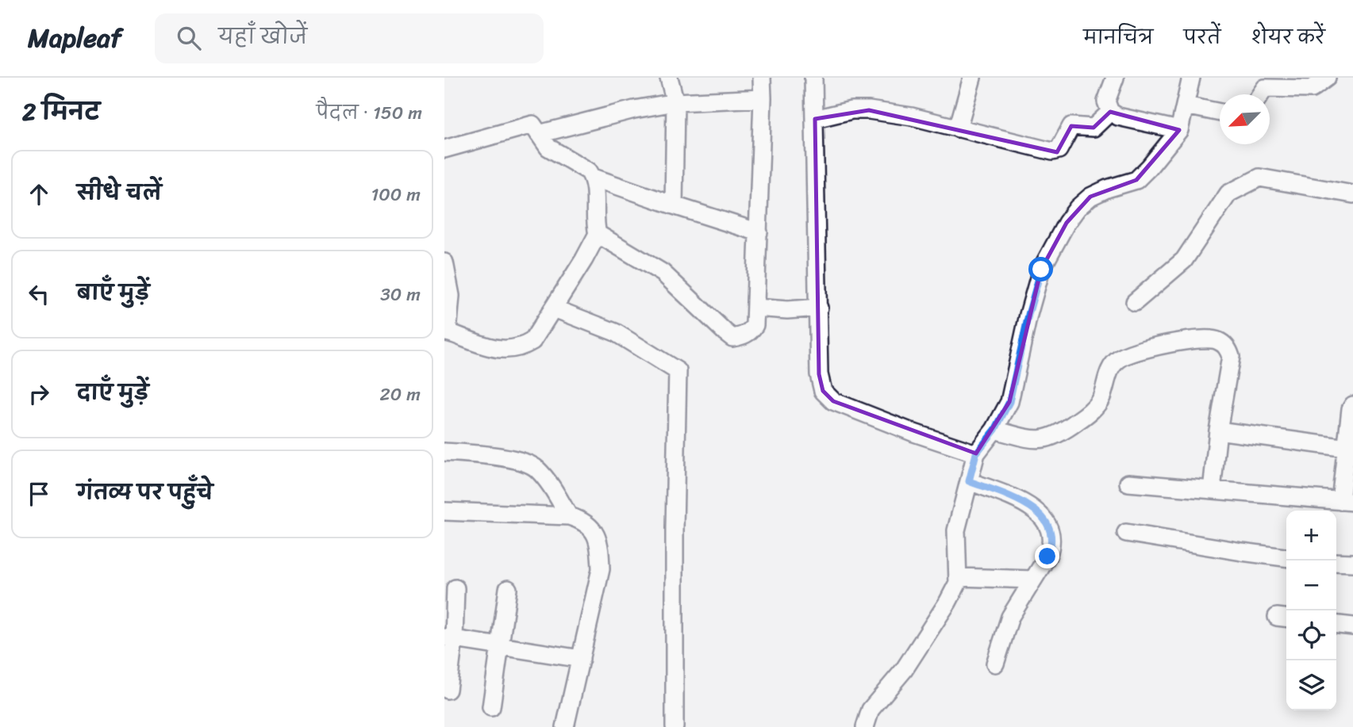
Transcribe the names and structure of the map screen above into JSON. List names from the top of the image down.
{
  "north": "bottom left",
  "page": {
    "header": "Mapleaf",
    "search": "यहाँ खोजें",
    "nav": ["मानचित्र", "परतें", "शेयर करें"],
    "heading": ["2 मिनट", "पैदल · 150 m"],
    "list": [
      ["सीधे चलें", "100 m"],
      ["बाएँ मुड़ें", "30 m"],
      ["दाएँ मुड़ें", "20 m"],
      "गंतव्य पर पहुँचे"
    ],
    "map_buttons": ["+", "−"]
  }
}
